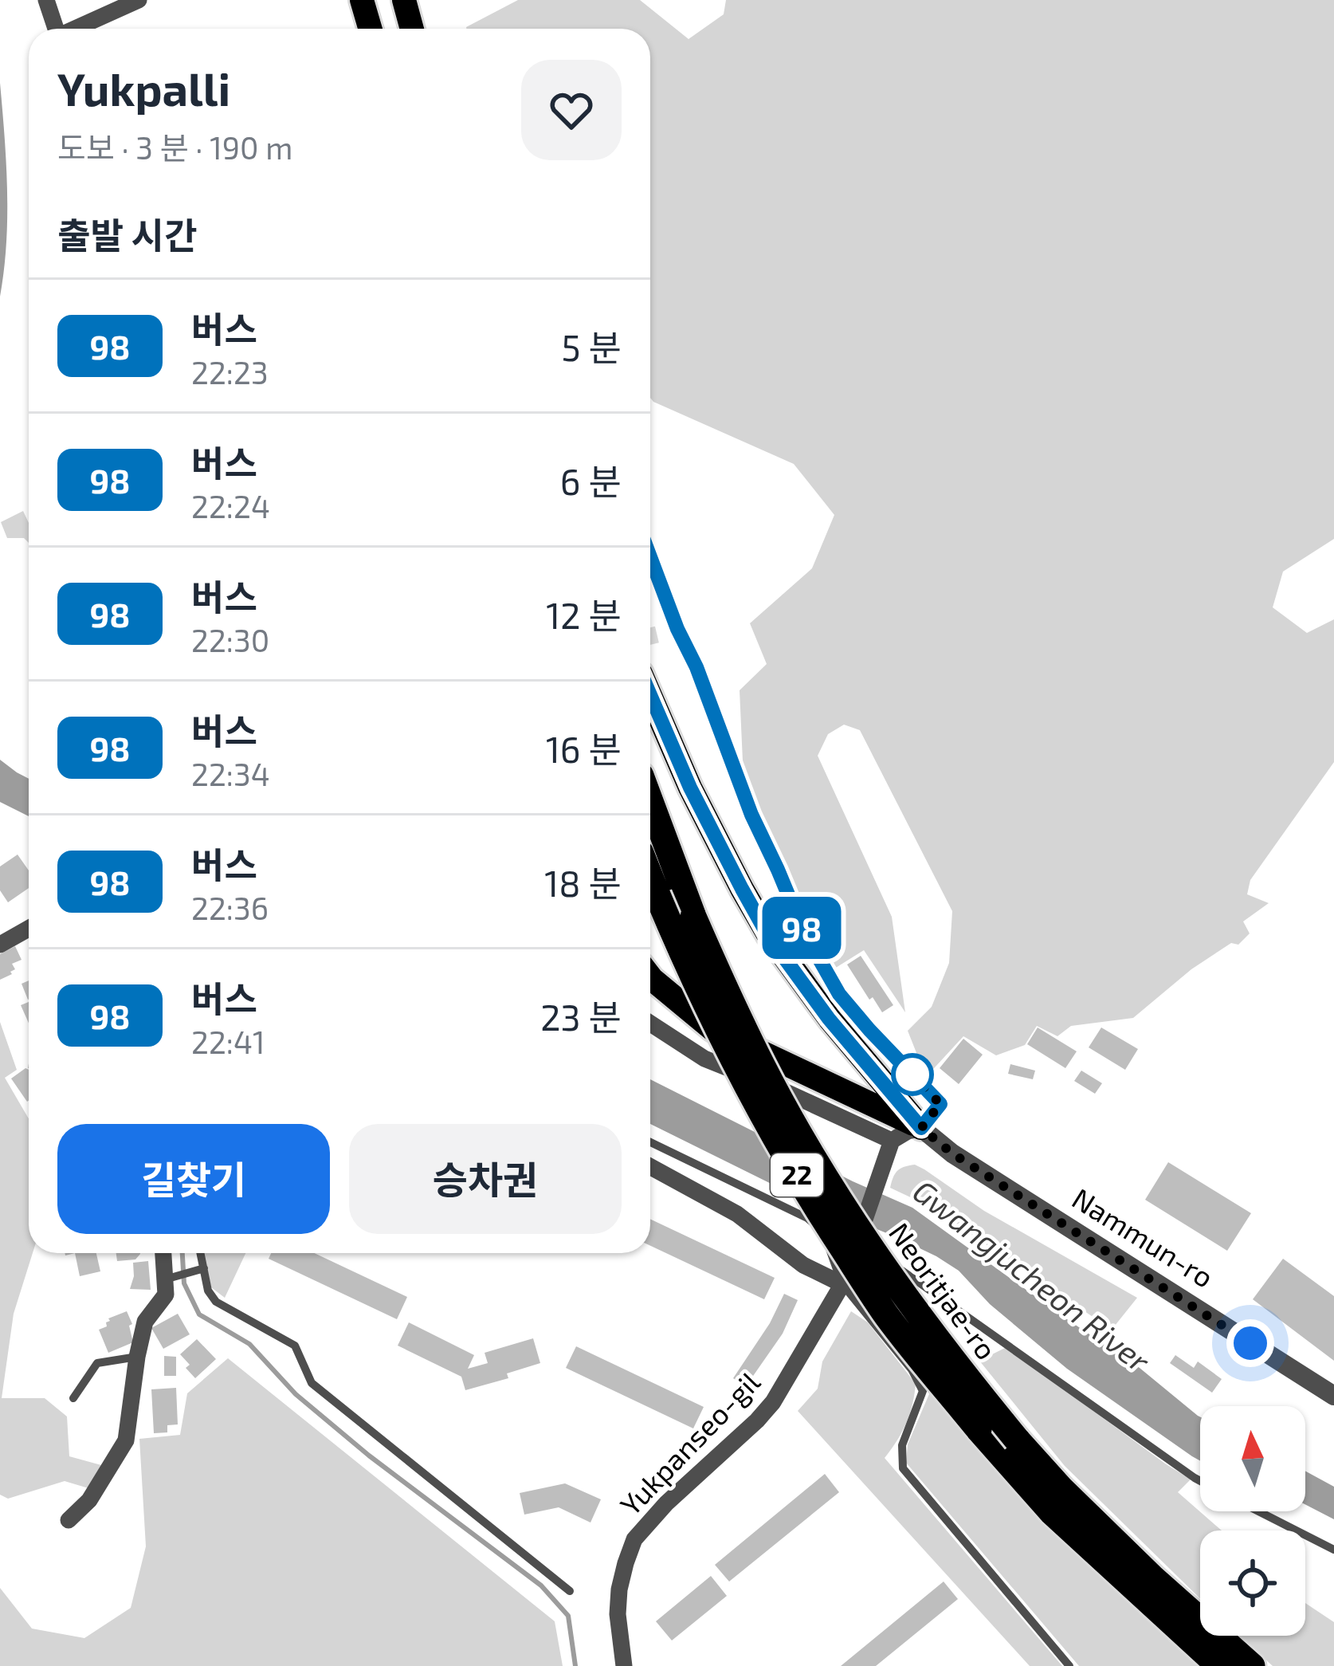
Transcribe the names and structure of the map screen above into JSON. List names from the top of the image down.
{
  "streets": {
    "highway": ["22", "Neoritjae-ro"],
    "street": ["Nammun-ro", "Yukpanseo-gil"]
  },
  "water": ["Gwangjucheon River"],
  "lines": ["bus line 98"],
  "north": "top",
  "page": {
    "on_map": "98",
    "heading": [
      ["Yukpalli", "도보 · 3 분 · 190 m"],
      "출발 시간"
    ],
    "list": [
      {
        "mark": "98",
        "name": "버스",
        "note": "22:23",
        "value": "5 분"
      },
      {
        "mark": "98",
        "name": "버스",
        "note": "22:24",
        "value": "6 분"
      },
      {
        "mark": "98",
        "name": "버스",
        "note": "22:30",
        "value": "12 분"
      },
      {
        "mark": "98",
        "name": "버스",
        "note": "22:34",
        "value": "16 분"
      },
      {
        "mark": "98",
        "name": "버스",
        "note": "22:36",
        "value": "18 분"
      },
      {
        "mark": "98",
        "name": "버스",
        "note": "22:41",
        "value": "23 분"
      }
    ],
    "buttons": ["길찾기", "승차권"]
  }
}
